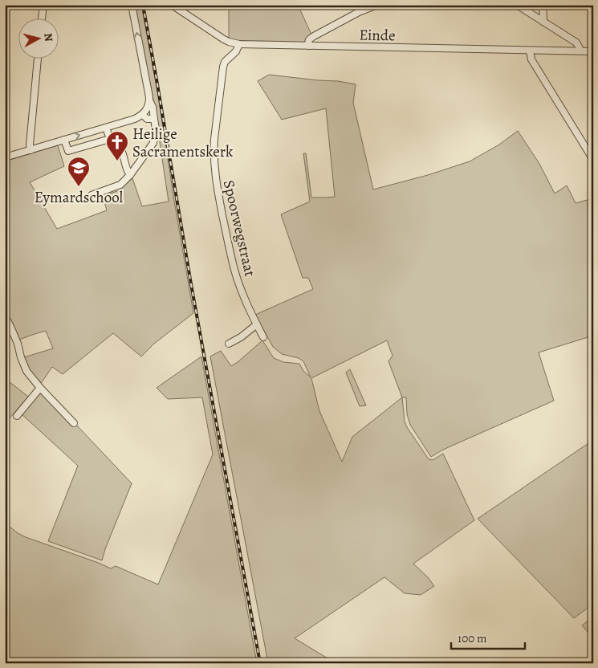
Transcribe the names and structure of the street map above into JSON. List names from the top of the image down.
{
  "streets": {
    "street": ["Einde", "Spoorwegstraat"]
  },
  "crossings": [
    ["Einde", "Spoorwegstraat"]
  ],
  "places": {
    "church": ["Heilige Sacramentskerk"],
    "school or university": ["Eymardschool"]
  },
  "scale_bar": "100 m",
  "north": "right"
}
